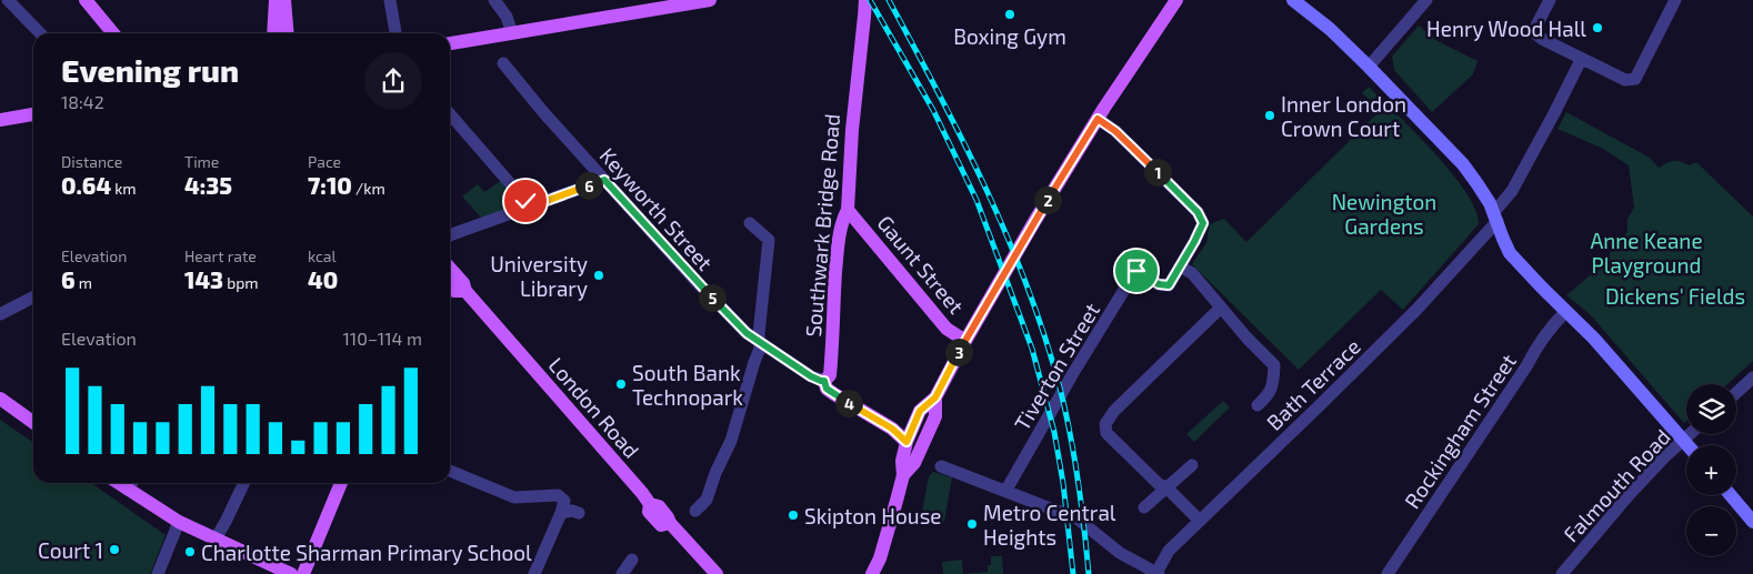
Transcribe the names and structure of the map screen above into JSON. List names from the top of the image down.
{
  "streets": {
    "main road": ["Southwark Bridge Road", "Gaunt Street", "London Road"],
    "street": [
      "Keyworth Street",
      "Tiverton Street",
      "Bath Terrace",
      "Rockingham Street",
      "Falmouth Road"
    ]
  },
  "crossings": [
    ["Keyworth Street", "Southwark Bridge Road"],
    ["Southwark Bridge Road", "Gaunt Street"]
  ],
  "parks": ["Newington Gardens", "Anne Keane Playground", "Dickens' Fields"],
  "places": [
    "Boxing Gym",
    "Henry Wood Hall",
    "Inner London Crown Court",
    "University Library",
    "South Bank Technopark",
    "Skipton House",
    "Metro Central Heights",
    "Court 1",
    "Charlotte Sharman Primary School"
  ],
  "page": {
    "heading": ["Evening run", "18:42"],
    "stats": [
      ["Distance", "0.64 km"],
      ["Time", "4:35"],
      ["Pace", "7:10 /km"],
      ["Elevation", "6 m"],
      ["Heart rate", "143 bpm"],
      ["kcal", "40"]
    ],
    "pins": [
      "1",
      "6",
      "2",
      "5",
      "3",
      "4"
    ],
    "chart": ["Elevation", "110–114 m"],
    "map_buttons": ["+", "−"]
  }
}
